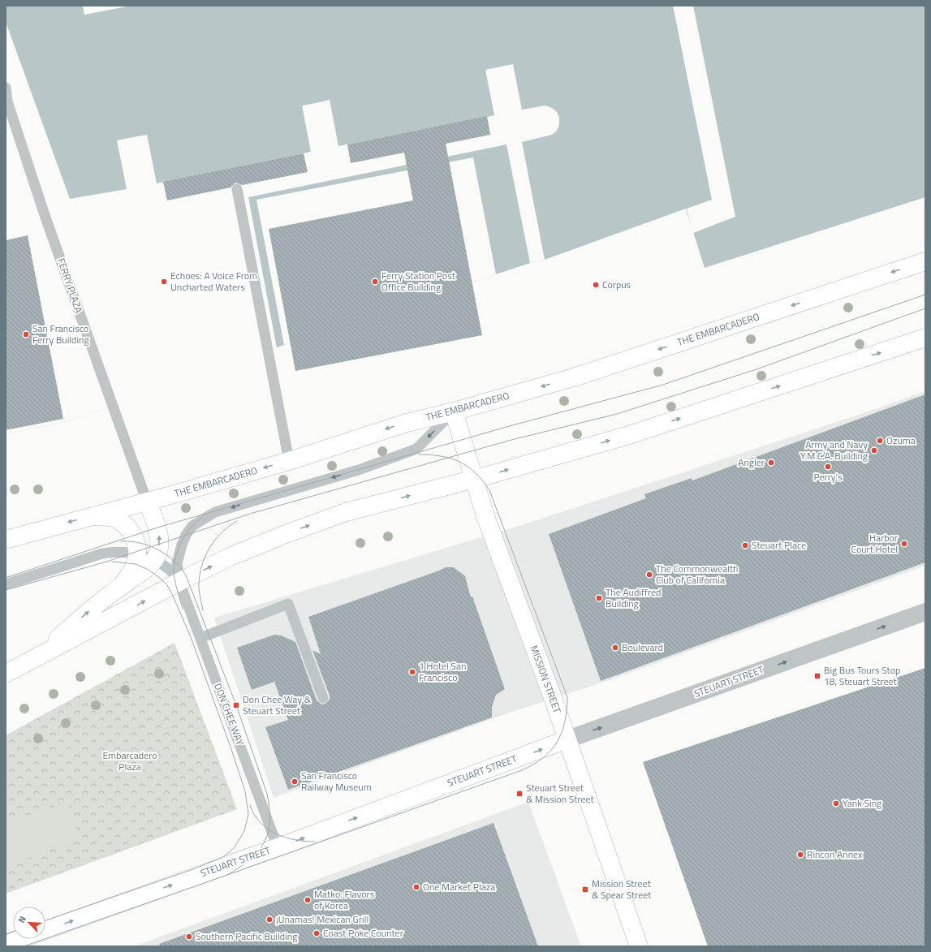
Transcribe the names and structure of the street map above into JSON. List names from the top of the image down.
{
  "streets": {
    "main road": ["THE EMBARCADERO", "MISSION STREET", "STEUART STREET"],
    "lane": ["FERRY PLAZA", "DON CHEE WAY"]
  },
  "crossings": [
    ["FERRY PLAZA", "THE EMBARCADERO"],
    ["THE EMBARCADERO", "MISSION STREET"],
    ["MISSION STREET", "STEUART STREET"],
    ["STEUART STREET", "DON CHEE WAY"]
  ],
  "one_way": ["STEUART STREET"],
  "parks": ["Embarcadero Plaza"],
  "places": {
    "other": [
      "Echoes: A Voice From Uncharted Waters",
      "Ferry Station Post Office Building",
      "Corpus",
      "San Francisco Ferry Building",
      "Ozuma",
      "Army and Navy Y.M.C.A. Building",
      "Angler",
      "Perry's",
      "Harbor Court Hotel",
      "Steuart Place",
      "The Commonwealth Club of California",
      "The Audiffred Building",
      "Boulevard",
      "1 Hotel San Francisco",
      "San Francisco Railway Museum",
      "Yank Sing",
      "Rincon Annex",
      "One Market Plaza",
      "Matko: Flavors of Korea",
      "¡Unamas! Mexican Grill",
      "Coast Poke Counter",
      "Southern Pacific Building"
    ],
    "transit": [
      "Big Bus Tours Stop 18, Steuart Street",
      "Don Chee Way & Steuart Street",
      "Steuart Street & Mission Street",
      "Mission Street & Spear Street"
    ]
  },
  "north": "top left"
}
